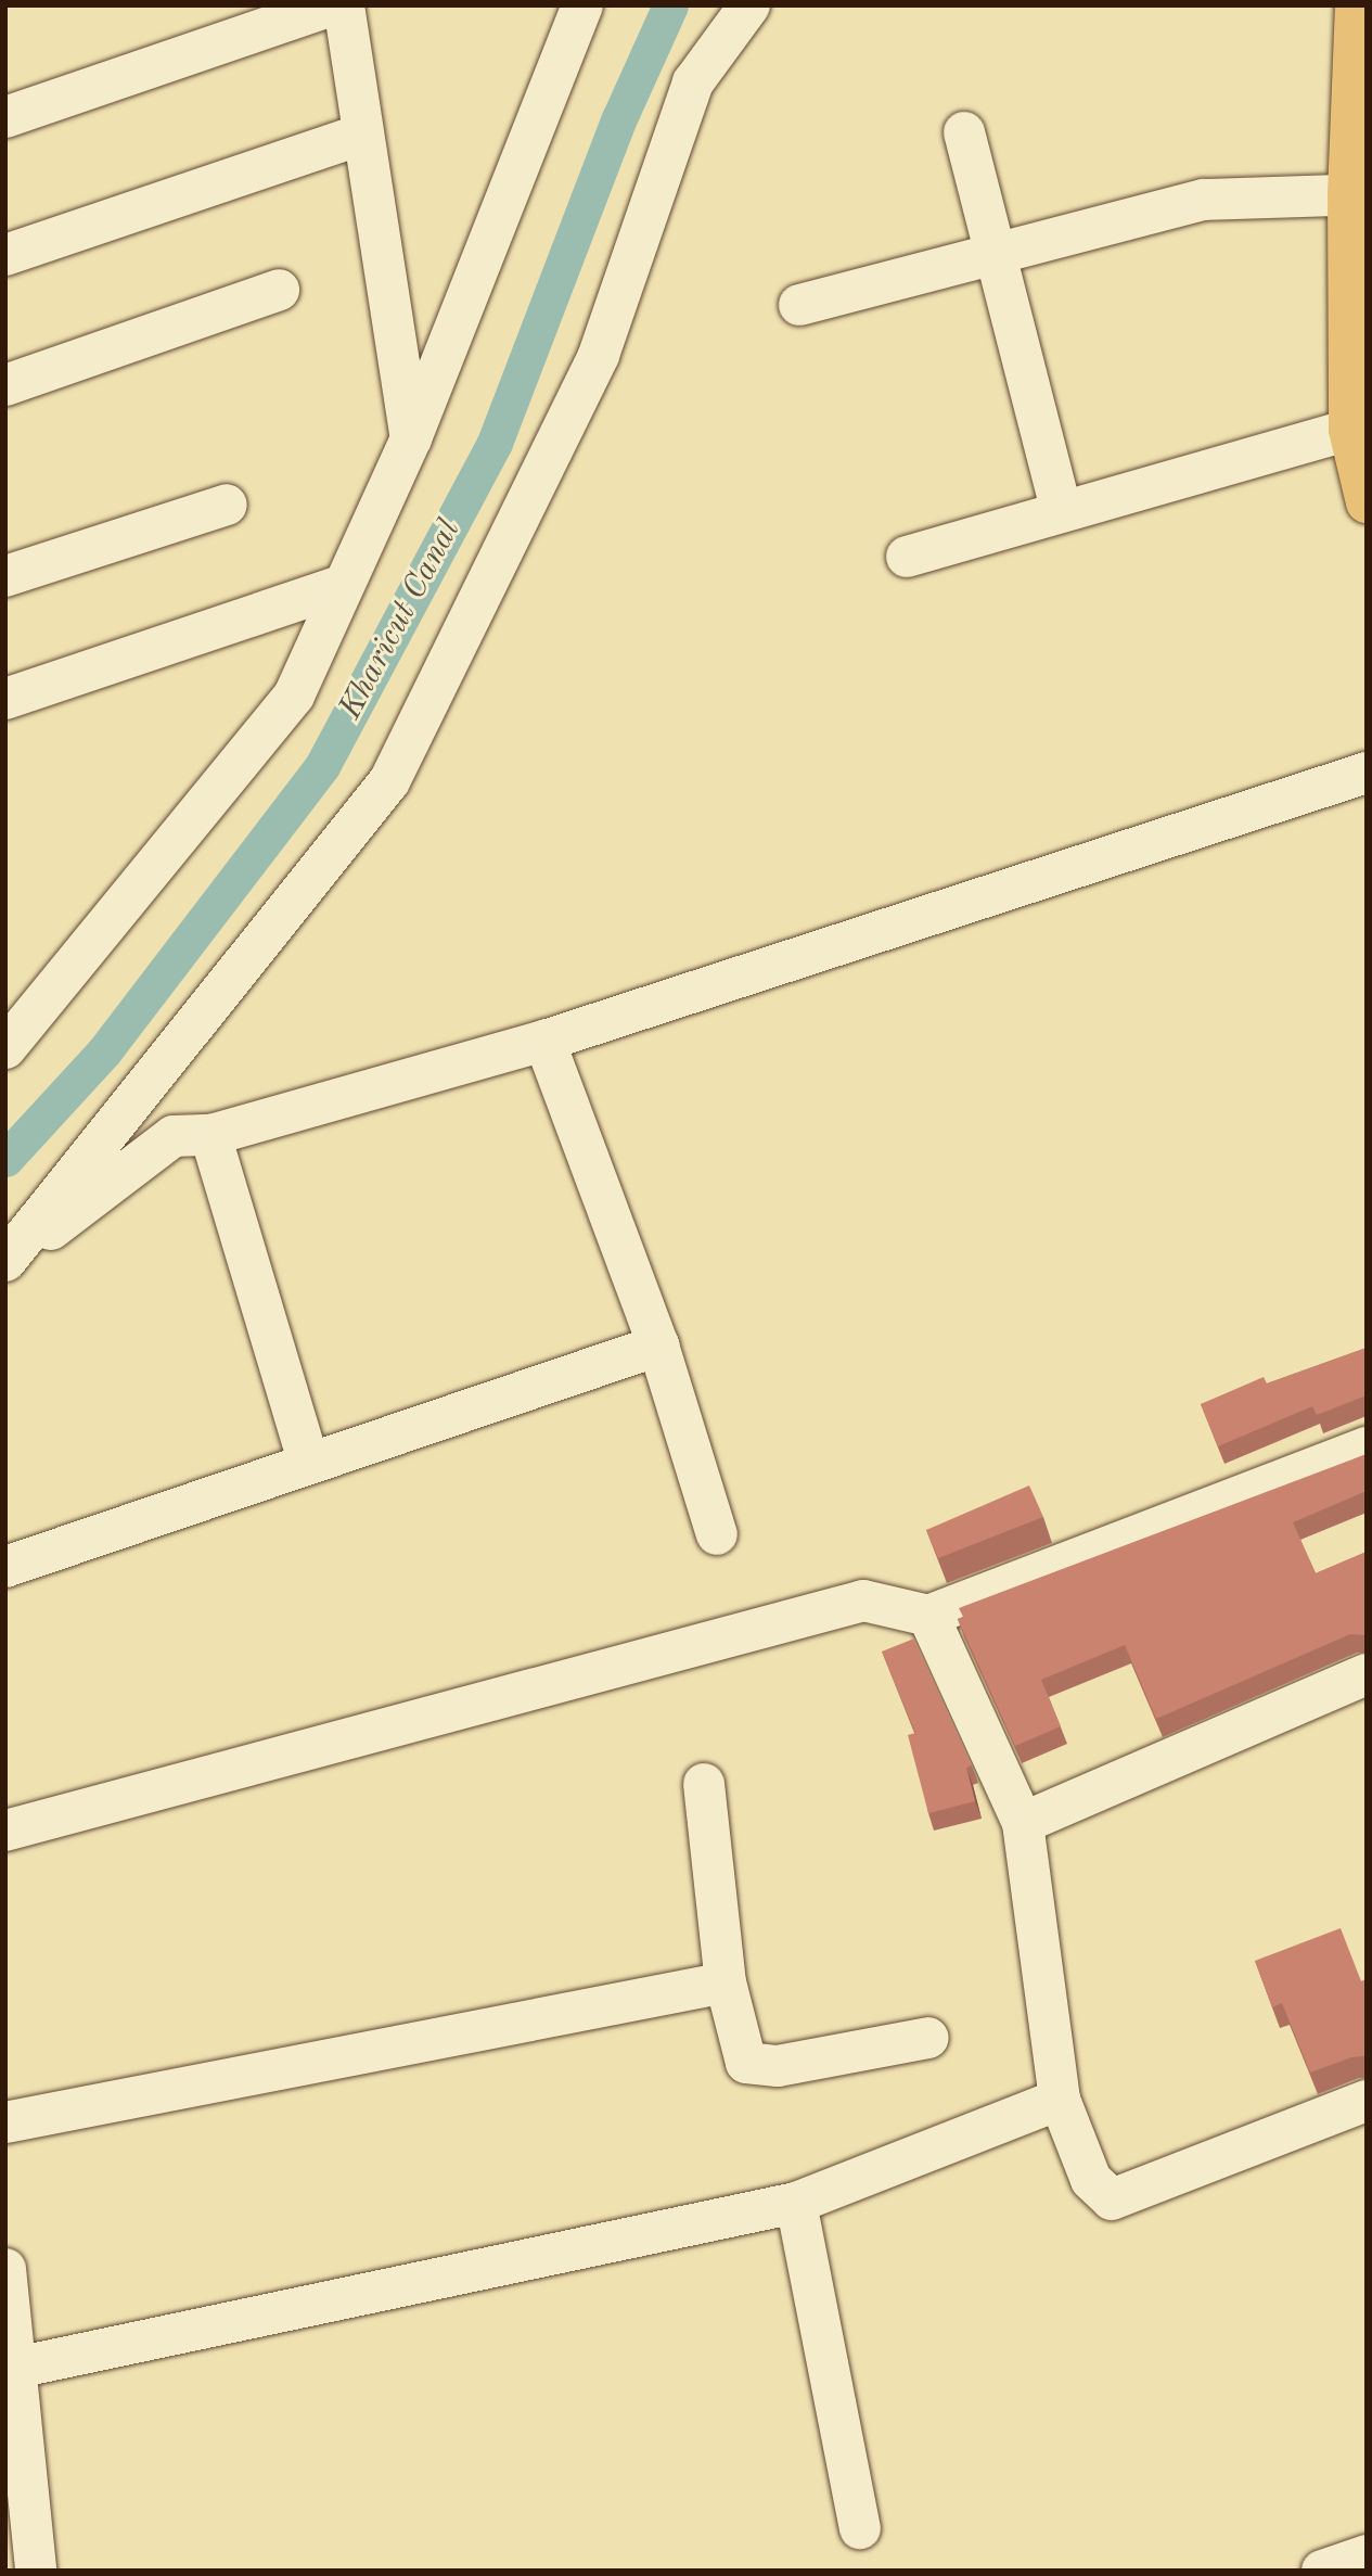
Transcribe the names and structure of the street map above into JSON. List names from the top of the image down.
{
  "water": ["Kharicut Canal"]
}
